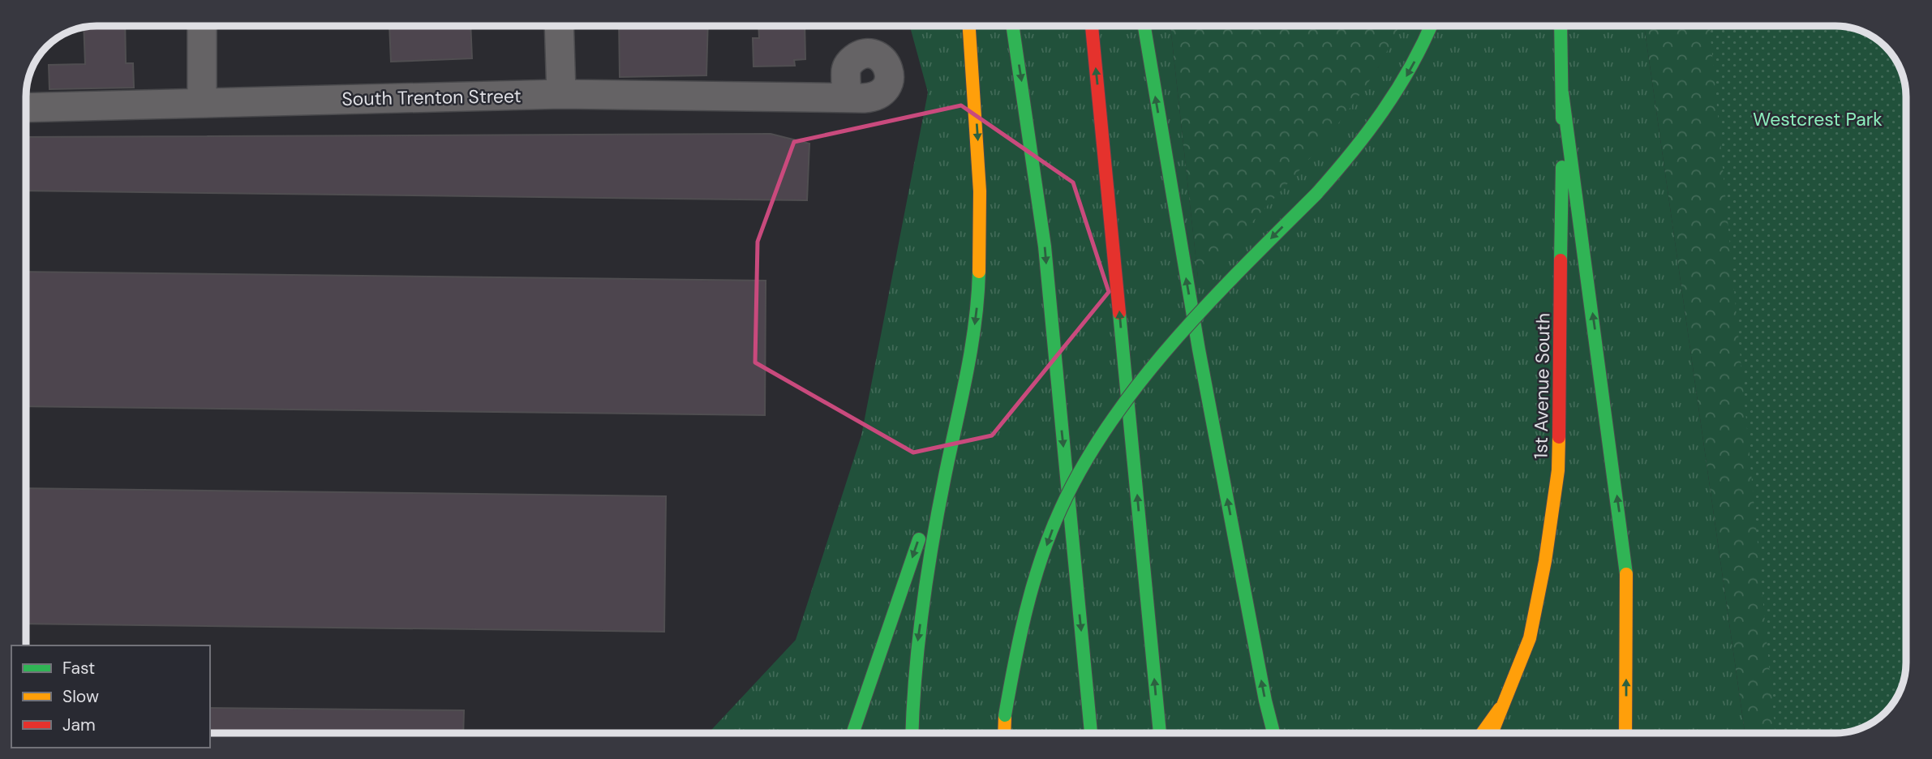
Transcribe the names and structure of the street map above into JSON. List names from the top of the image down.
{
  "streets": {
    "main road": ["1st Avenue South"],
    "street": ["South Trenton Street"]
  },
  "parks": ["Westcrest Park"],
  "legend": ["Fast", "Slow", "Jam"]
}
